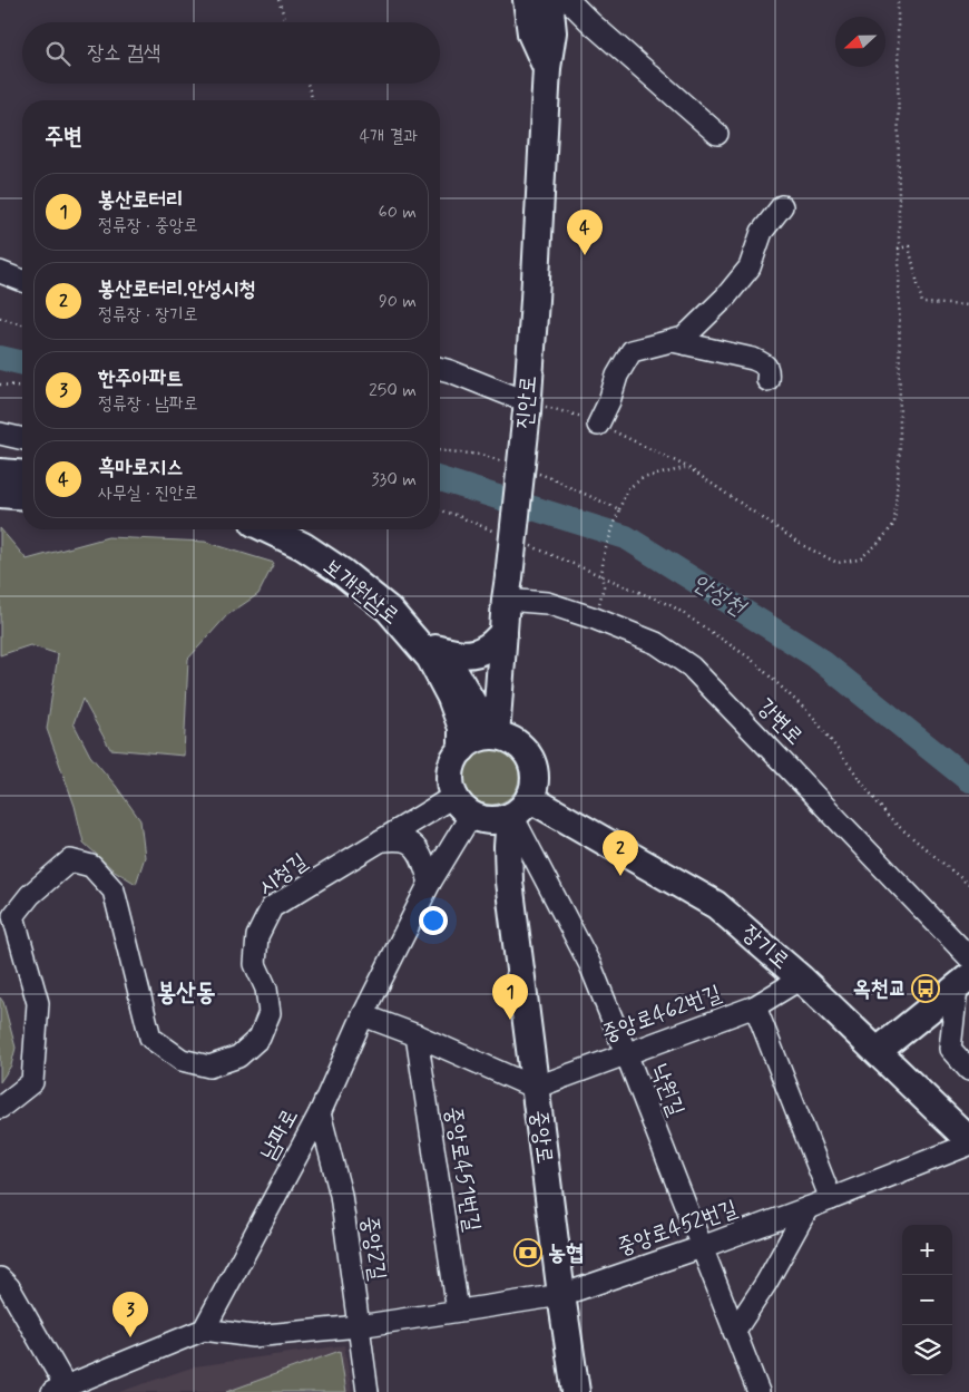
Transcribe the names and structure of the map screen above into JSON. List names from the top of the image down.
{
  "streets": {
    "main road": [
      "진안로",
      "보개원삼로",
      "장기로",
      "중앙로"
    ],
    "street": [
      "강변로",
      "시청길",
      "중앙로462번길",
      "낙원길",
      "남파로",
      "중앙로451번길",
      "중앙로452번길",
      "중앙2길"
    ]
  },
  "crossings": [
    ["진안로", "보개원삼로"],
    ["진안로", "강변로"],
    ["진안로", "시청길"],
    ["진안로", "장기로"],
    ["진안로", "낙원길"],
    ["진안로", "남파로"],
    ["진안로", "중앙로"],
    ["보개원삼로", "시청길"],
    ["보개원삼로", "장기로"],
    ["보개원삼로", "낙원길"],
    ["보개원삼로", "남파로"],
    ["보개원삼로", "중앙로"],
    ["시청길", "장기로"],
    ["시청길", "낙원길"],
    ["시청길", "남파로"],
    ["시청길", "중앙로"],
    ["장기로", "중앙로462번길"],
    ["장기로", "낙원길"],
    ["장기로", "남파로"],
    ["장기로", "중앙로"],
    ["중앙로462번길", "낙원길"],
    ["중앙로462번길", "중앙로"],
    ["낙원길", "남파로"],
    ["낙원길", "중앙로"],
    ["낙원길", "중앙로452번길"],
    ["남파로", "중앙로"],
    ["남파로", "중앙2길"],
    ["중앙로", "중앙로452번길"]
  ],
  "districts": ["봉산동"],
  "water": ["안성천"],
  "places": {
    "bus stop": ["옥천교"],
    "bank": ["농협"]
  },
  "north": "left",
  "page": {
    "search": "장소 검색",
    "heading": ["주변", "4개 결과"],
    "list": [
      {
        "mark": "1",
        "name": "봉산로터리",
        "note": "정류장 · 중앙로",
        "value": "60 m"
      },
      {
        "mark": "2",
        "name": "봉산로터리.안성시청",
        "note": "정류장 · 장기로",
        "value": "90 m"
      },
      {
        "mark": "3",
        "name": "한주아파트",
        "note": "정류장 · 남파로",
        "value": "250 m"
      },
      {
        "mark": "4",
        "name": "흑마로지스",
        "note": "사무실 · 진안로",
        "value": "330 m"
      }
    ],
    "pins": [
      "4",
      "2",
      "1",
      "3"
    ],
    "map_buttons": ["+", "−"]
  }
}
